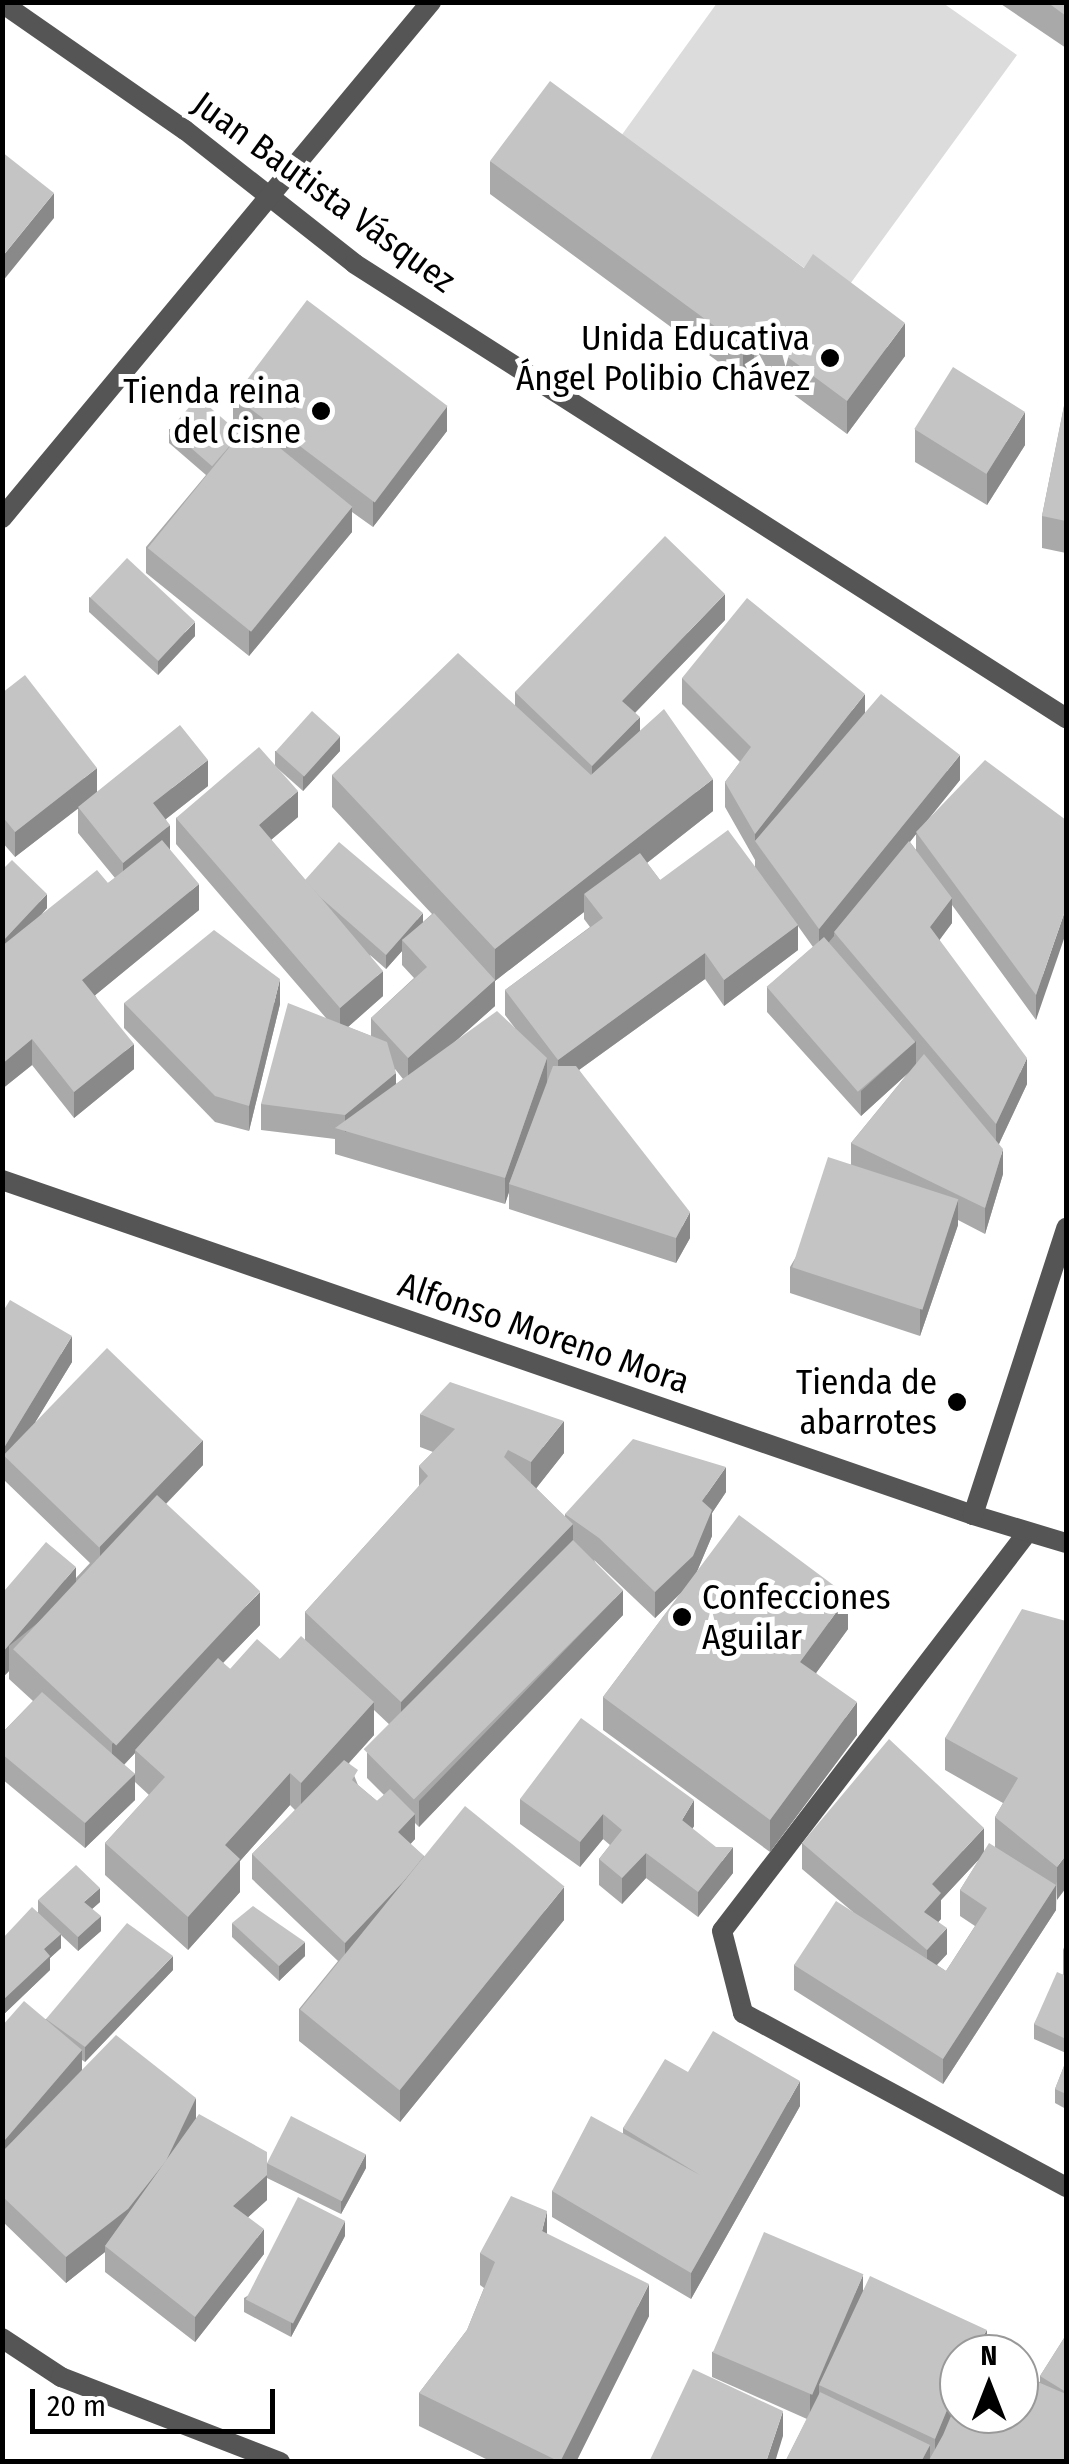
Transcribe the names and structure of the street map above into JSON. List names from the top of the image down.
{
  "streets": {
    "street": ["Juan Bautista Vásquez", "Alfonso Moreno Mora"]
  },
  "places": [
    "Unida Educativa Ángel Polibio Chávez",
    "Tienda reina del cisne",
    "Tienda de abarrotes",
    "Confecciones Aguilar"
  ],
  "scale_bar": "20 m",
  "north": "top"
}
